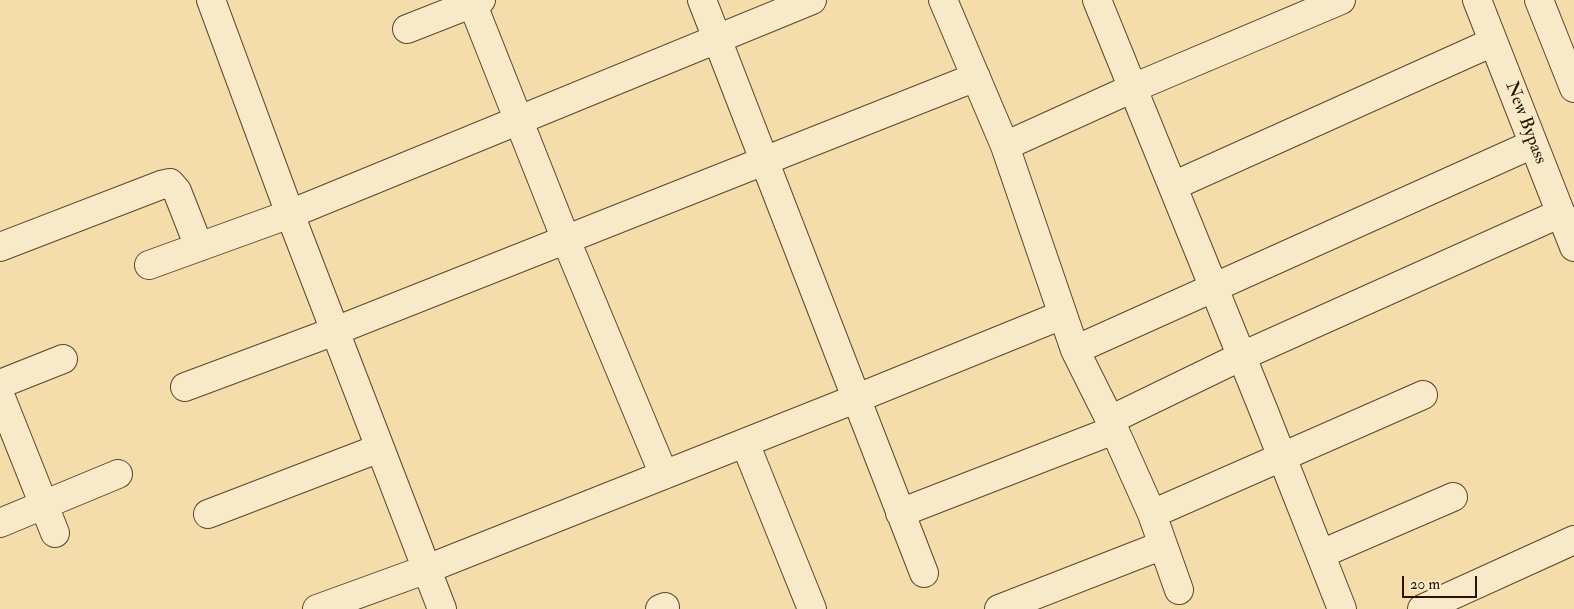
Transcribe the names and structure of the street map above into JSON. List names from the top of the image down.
{
  "streets": {
    "street": ["New Bypass"]
  },
  "scale_bar": "20 m"
}
